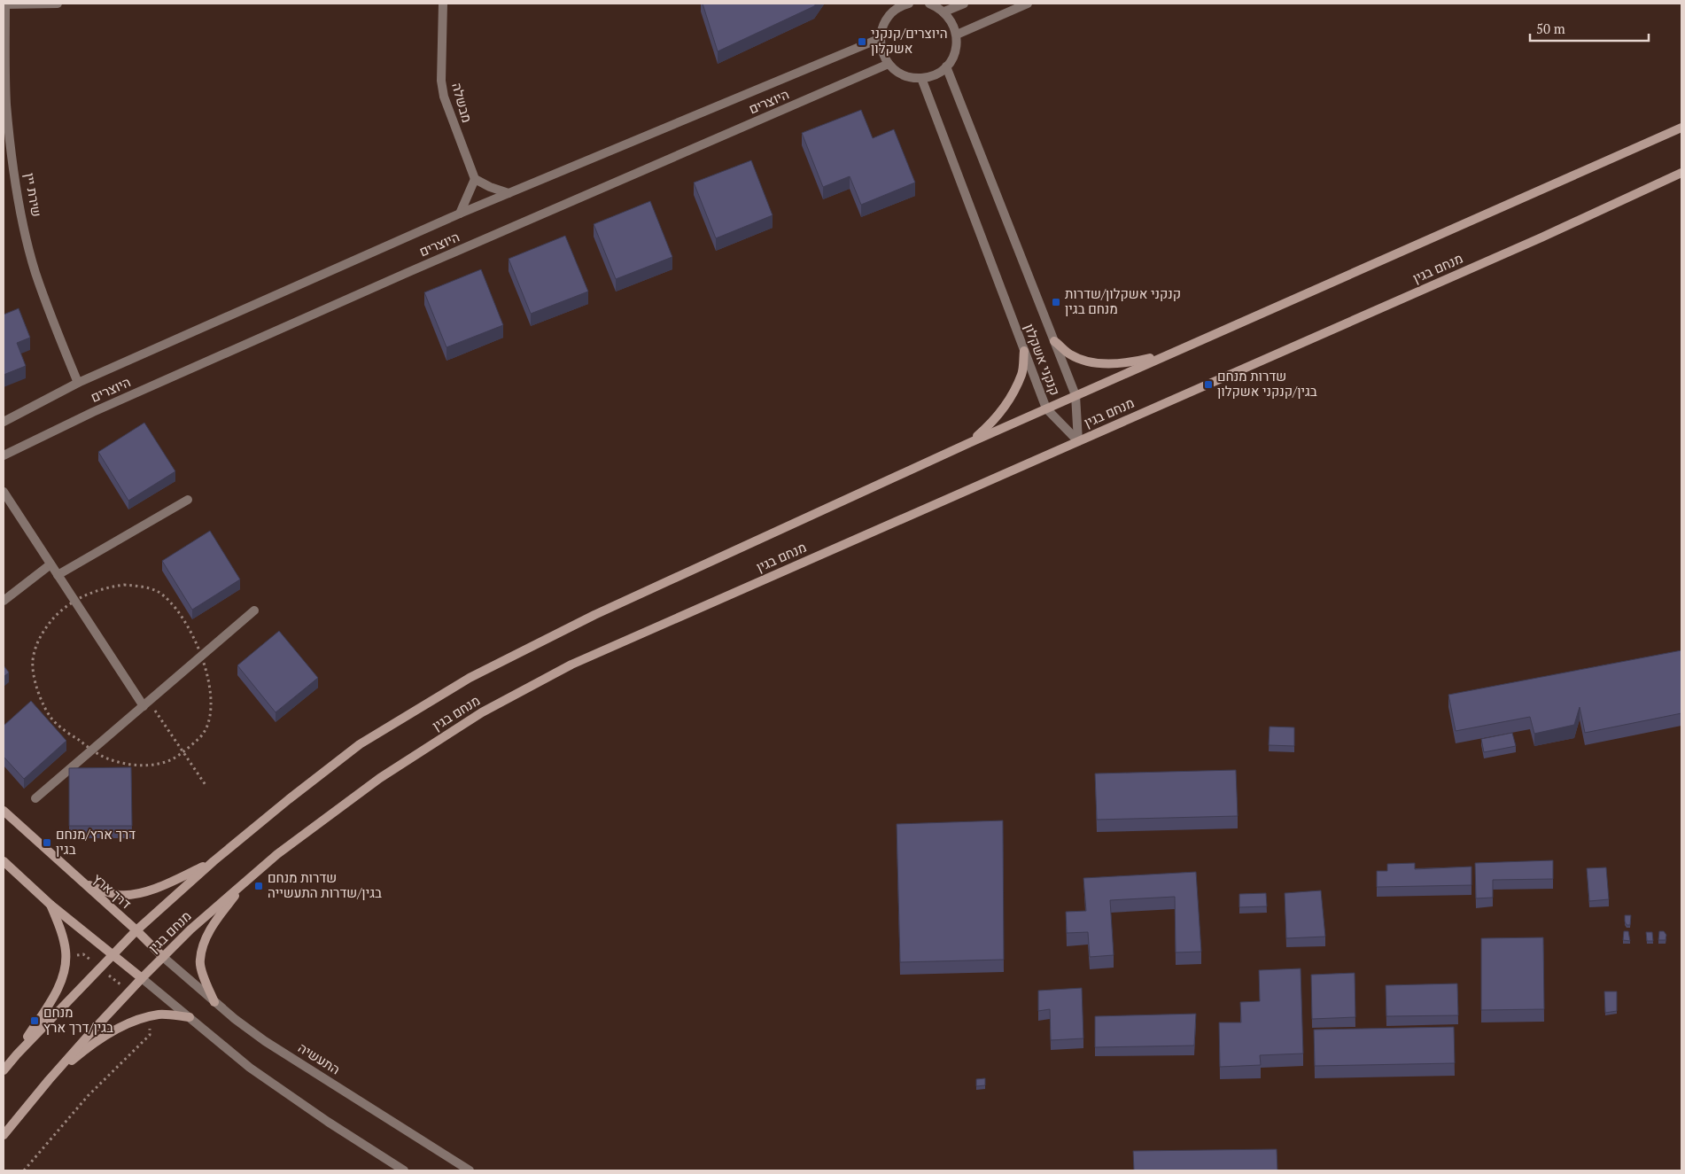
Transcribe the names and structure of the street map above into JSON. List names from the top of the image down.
{
  "streets": {
    "main road": ["מנחם בגין", "דרך ארץ"],
    "street": [
      "היוצרים",
      "מבשלה",
      "שירת יין",
      "קנקני אשקלון",
      "התעשיה"
    ]
  },
  "crossings": [
    ["היוצרים", "שירת יין"],
    ["מנחם בגין", "קנקני אשקלון"],
    ["מנחם בגין", "דרך ארץ"],
    ["מנחם בגין", "התעשיה"],
    ["דרך ארץ", "התעשיה"]
  ],
  "places": {
    "transit": [
      "היוצרים/קנקני אשקלון",
      "קנקני אשקלון/שדרות מנחם בגין",
      "שדרות מנחם בגין/קנקני אשקלון",
      "דרך ארץ/מנחם בגין",
      "שדרות מנחם בגין/שדרות התעשייה",
      "מנחם בגין/דרך ארץ"
    ]
  },
  "scale_bar": "50 m"
}
